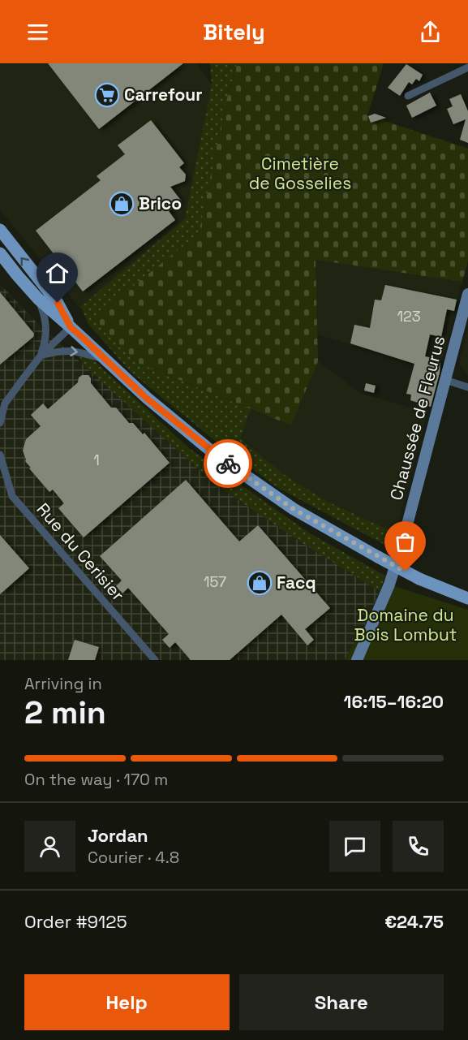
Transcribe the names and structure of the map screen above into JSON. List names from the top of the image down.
{
  "streets": {
    "main road": ["Chaussée de Fleurus"],
    "street": ["Rue du Cerisier"]
  },
  "parks": ["Cimetière de Gosselies", "Domaine du Bois Lombut"],
  "places": {
    "supermarket": ["Carrefour"],
    "shop": ["Brico", "Facq"]
  },
  "house_numbers": ["123", "1", "157"],
  "page": {
    "header": "Bitely",
    "heading": ["2 min", "Arriving in", "16:15–16:20"],
    "panel": [
      "Jordan",
      "Courier · 4.8",
      "Order #9125",
      "€24.75"
    ],
    "bar": "On the way · 170 m",
    "buttons": ["Help", "Share"]
  }
}
